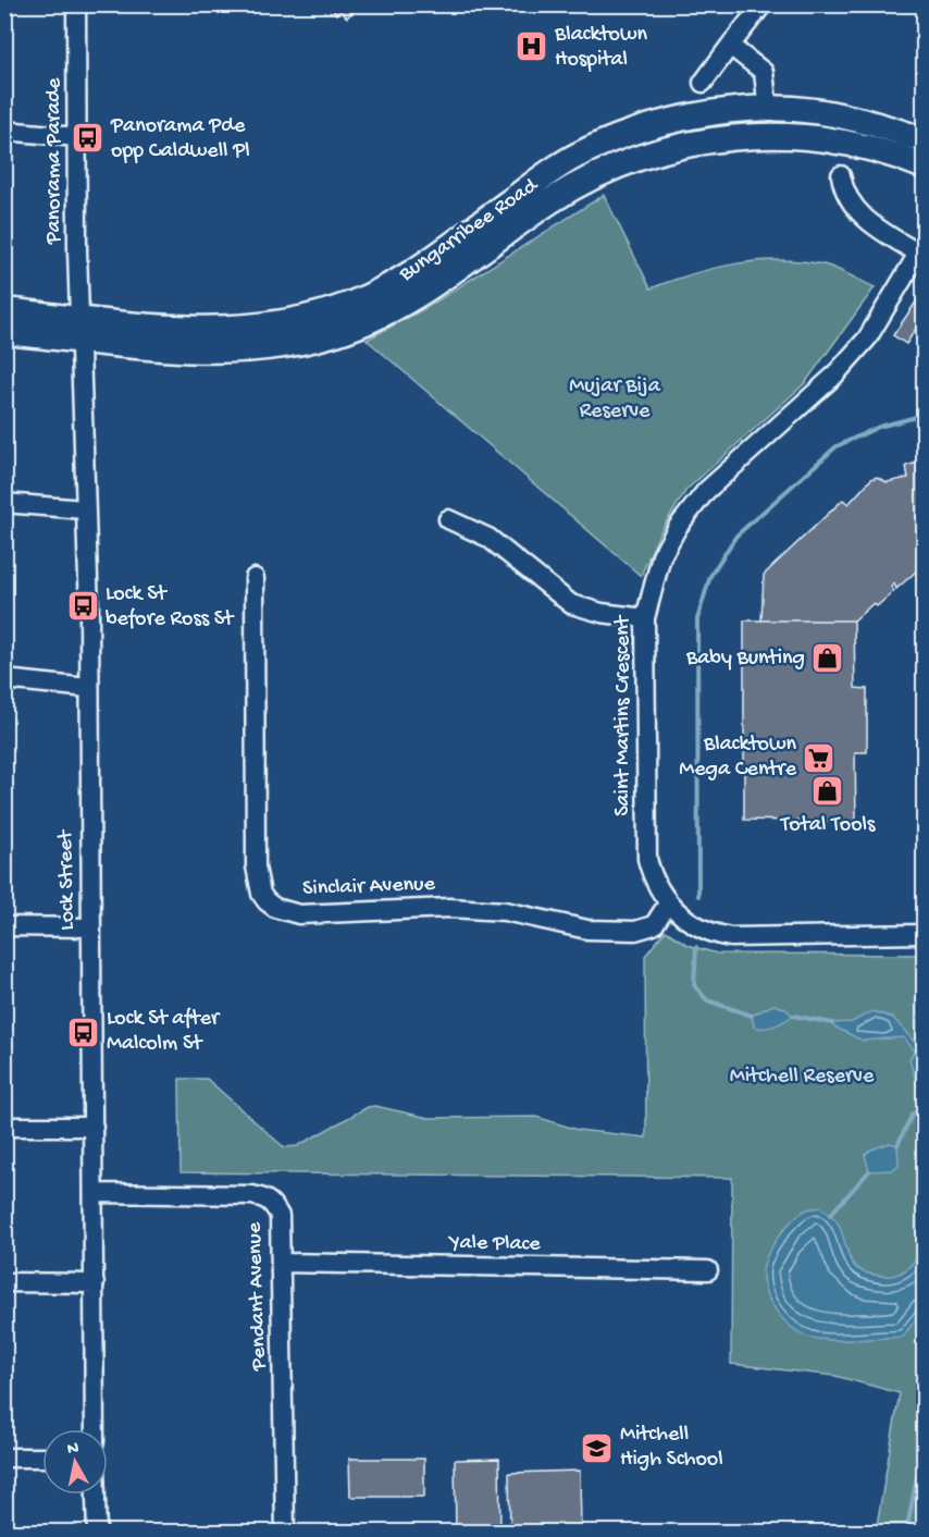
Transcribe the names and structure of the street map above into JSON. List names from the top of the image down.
{
  "streets": {
    "main road": ["Bungarribee Road"],
    "street": [
      "Panorama Parade",
      "Saint Martins Crescent",
      "Lock Street",
      "Sinclair Avenue",
      "Yale Place",
      "Pendant Avenue"
    ]
  },
  "crossings": [
    ["Panorama Parade", "Bungarribee Road"],
    ["Panorama Parade", "Lock Street"],
    ["Bungarribee Road", "Lock Street"],
    ["Saint Martins Crescent", "Sinclair Avenue"],
    ["Lock Street", "Pendant Avenue"],
    ["Yale Place", "Pendant Avenue"]
  ],
  "parks": ["Mujar Bija Reserve", "Mitchell Reserve"],
  "places": {
    "hospital": ["Blacktown Hospital"],
    "bus stop": ["Panorama Pde opp Caldwell Pl", "Lock St before Ross St", "Lock St after Malcolm St"],
    "shop": ["Baby Bunting", "Total Tools"],
    "supermarket": ["Blacktown Mega Centre"],
    "school or university": ["Mitchell High School"]
  },
  "north": "top"
}
